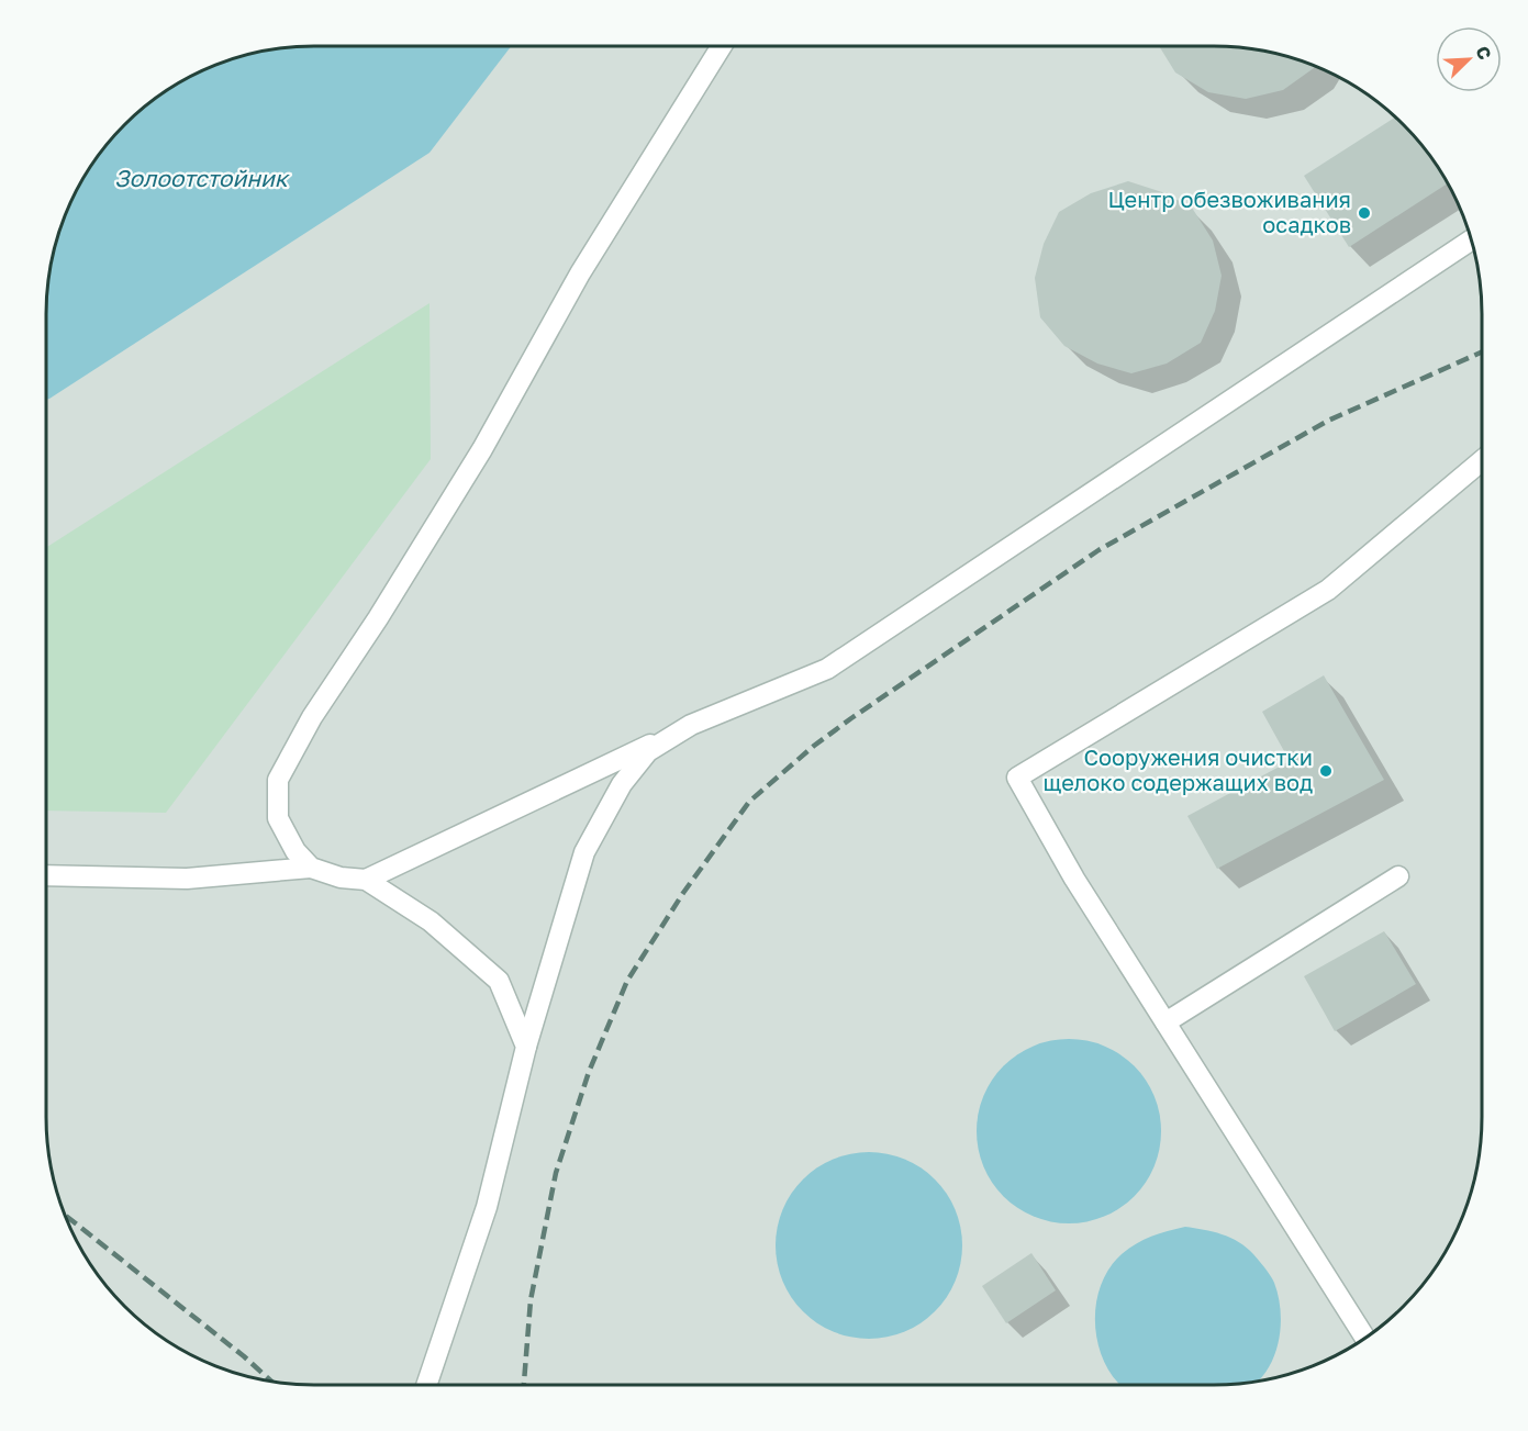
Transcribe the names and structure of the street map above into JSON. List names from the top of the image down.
{
  "water": ["Золоотстойник"],
  "places": ["Центр обезвоживания осадков", "Сооружения очистки щелоко содержащих вод"],
  "north": "top right"
}
